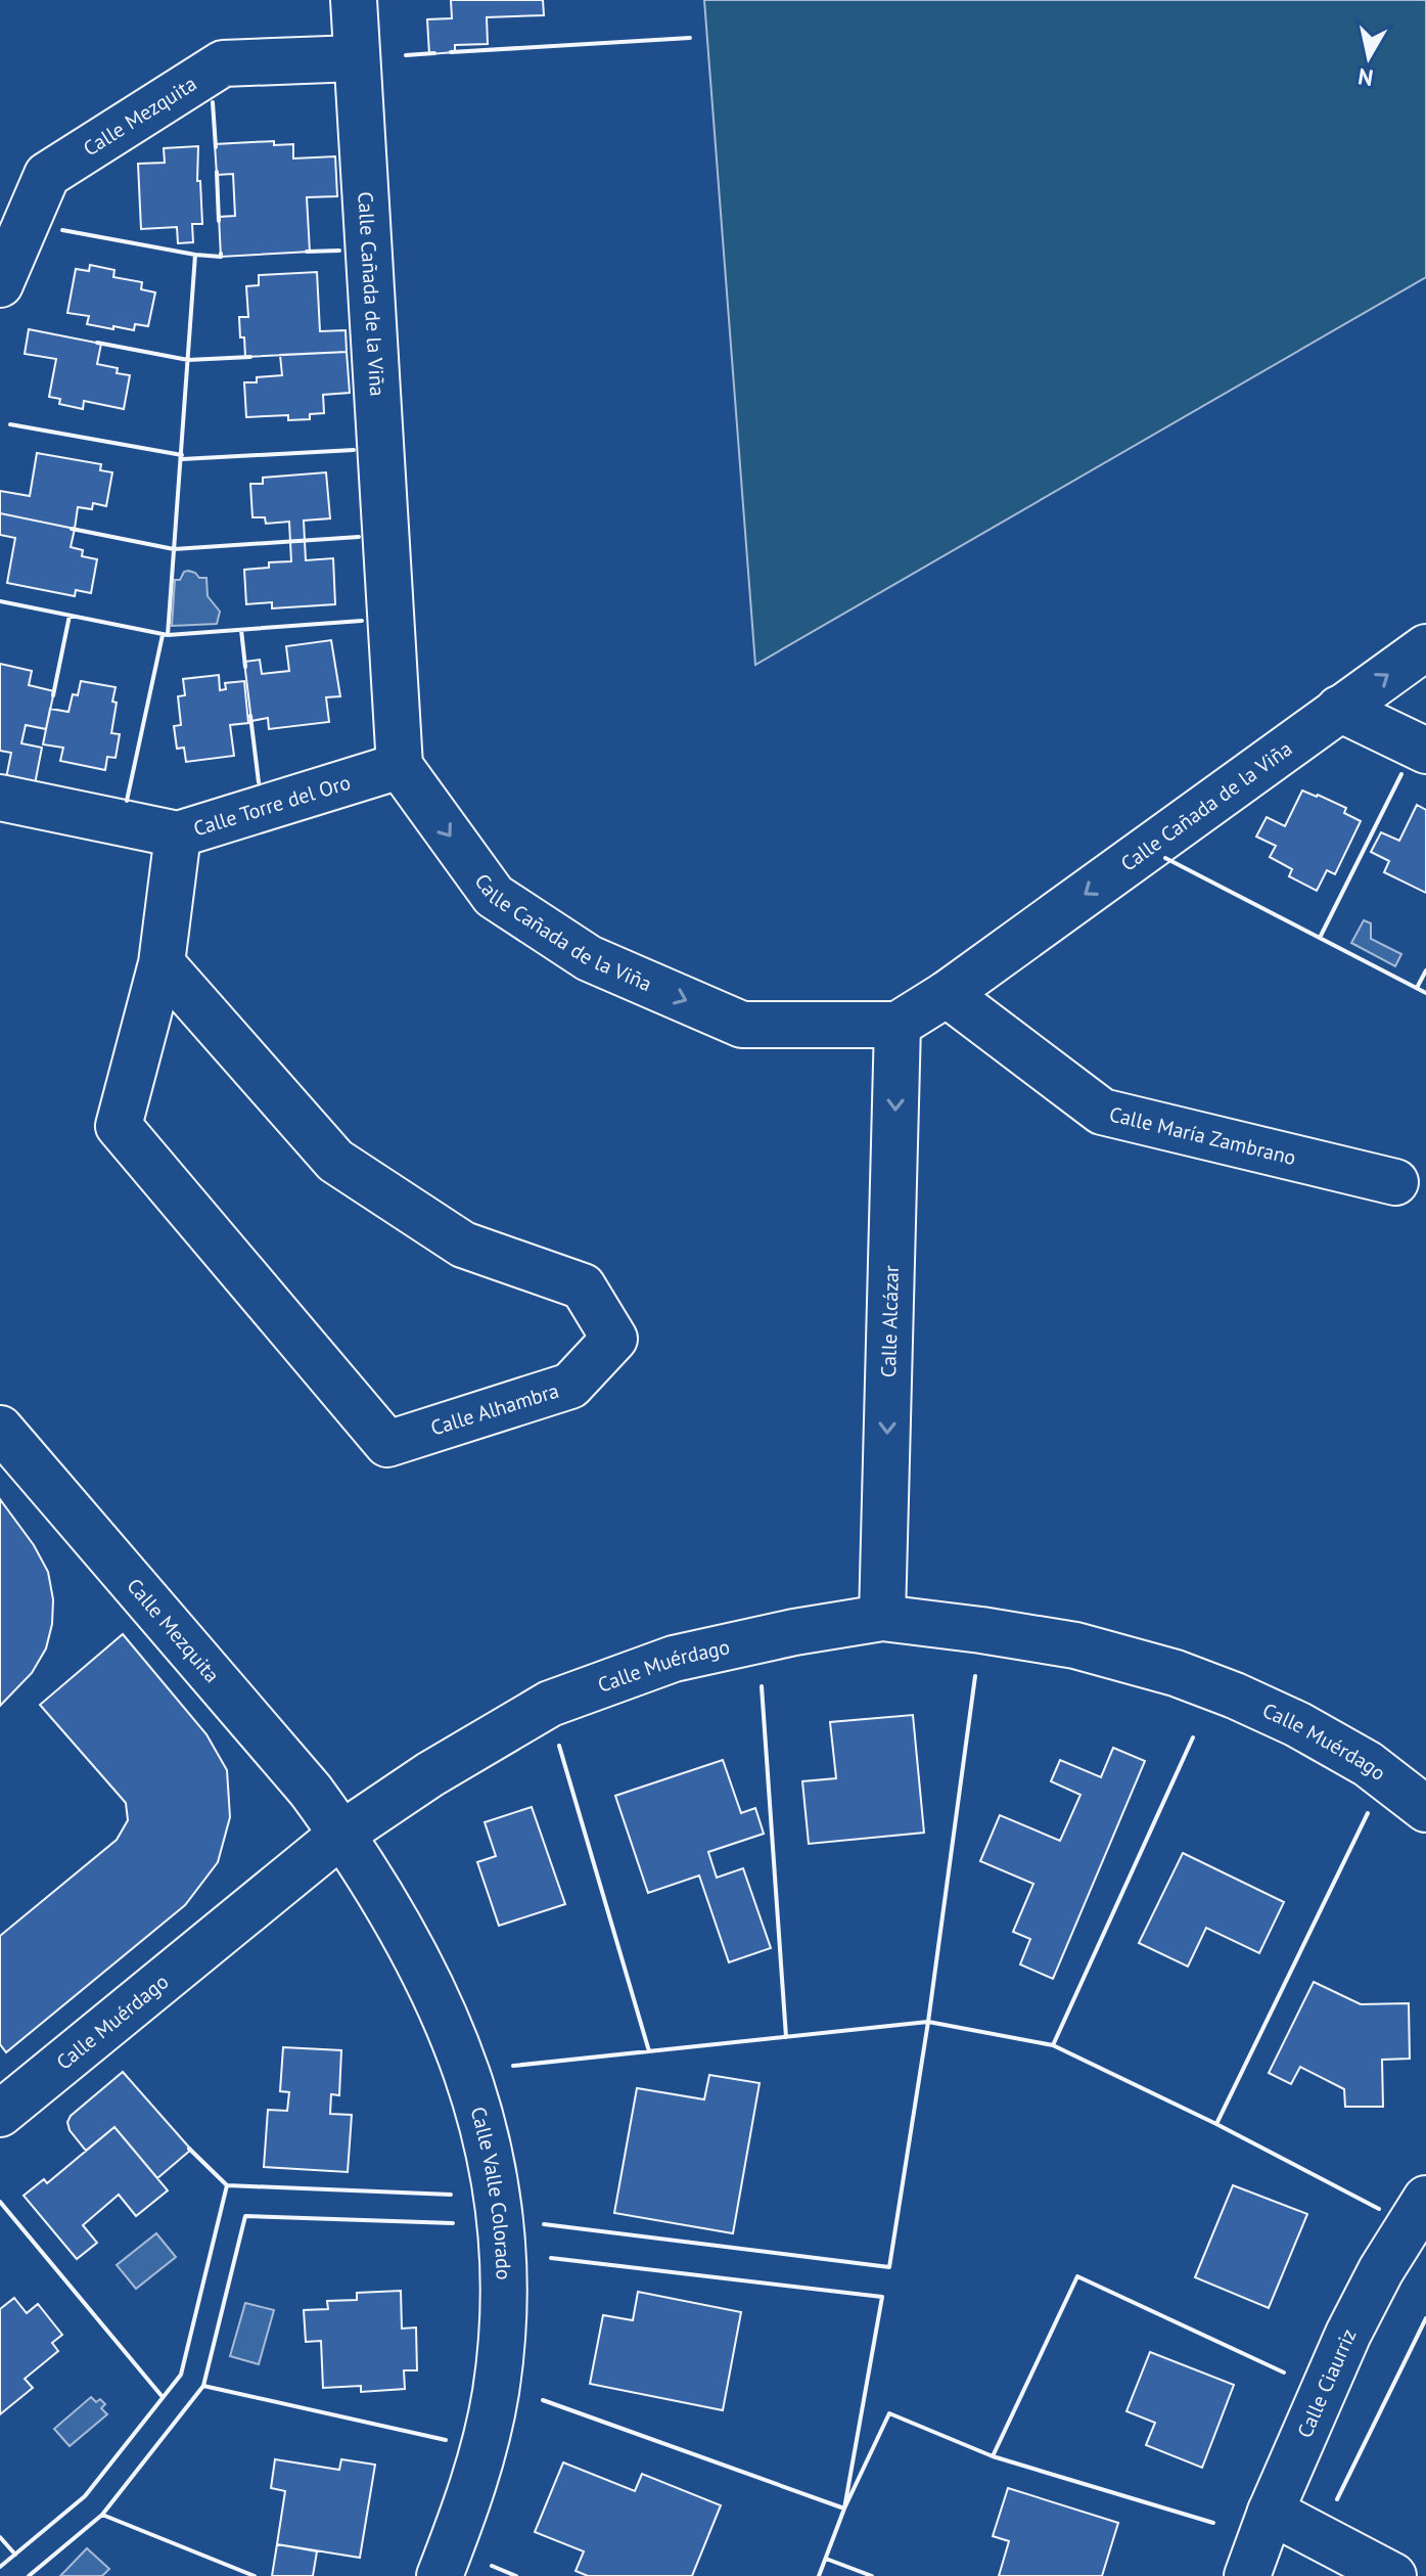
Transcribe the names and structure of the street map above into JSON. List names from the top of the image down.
{
  "streets": {
    "street": [
      "Calle Mezquita",
      "Calle Cañada de la Viña",
      "Calle Torre del Oro",
      "Calle María Zambrano",
      "Calle Alcázar",
      "Calle Alhambra",
      "Calle Muérdago",
      "Calle Valle Colorado",
      "Calle Ciaurriz"
    ]
  },
  "crossings": [
    ["Calle Mezquita", "Calle Cañada de la Viña"],
    ["Calle Mezquita", "Calle Muérdago"],
    ["Calle Mezquita", "Calle Valle Colorado"],
    ["Calle Cañada de la Viña", "Calle Torre del Oro"],
    ["Calle Cañada de la Viña", "Calle María Zambrano"],
    ["Calle Cañada de la Viña", "Calle Alcázar"],
    ["Calle Torre del Oro", "Calle Alhambra"],
    ["Calle Alcázar", "Calle Muérdago"],
    ["Calle Muérdago", "Calle Valle Colorado"]
  ],
  "one_way": ["Calle Alcázar"],
  "north": "bottom"
}
